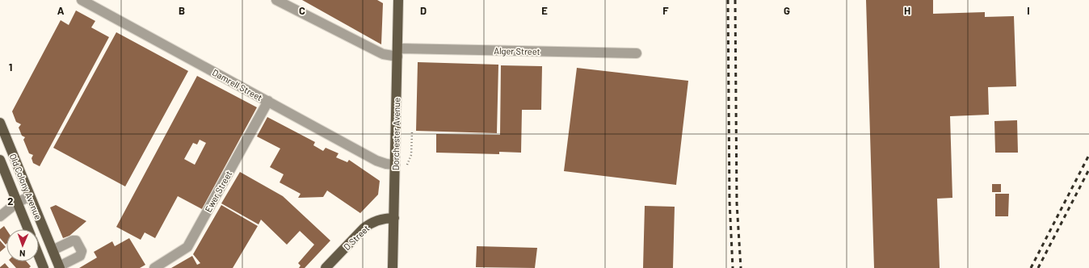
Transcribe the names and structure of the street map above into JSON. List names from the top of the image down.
{
  "streets": {
    "main road": ["Dorchester Avenue", "Old Colony Avenue", "D Street"],
    "street": ["Alger Street", "Damrell Street", "Ewer Street"]
  },
  "crossings": [
    ["Alger Street", "Dorchester Avenue"],
    ["Damrell Street", "Dorchester Avenue"],
    ["Damrell Street", "Ewer Street"],
    ["Dorchester Avenue", "D Street"]
  ],
  "north": "bottom",
  "grid": {
    "columns": [
      "A",
      "B",
      "C",
      "D",
      "E",
      "F",
      "G",
      "H",
      "I"
    ],
    "rows": ["1", "2"]
  }
}
